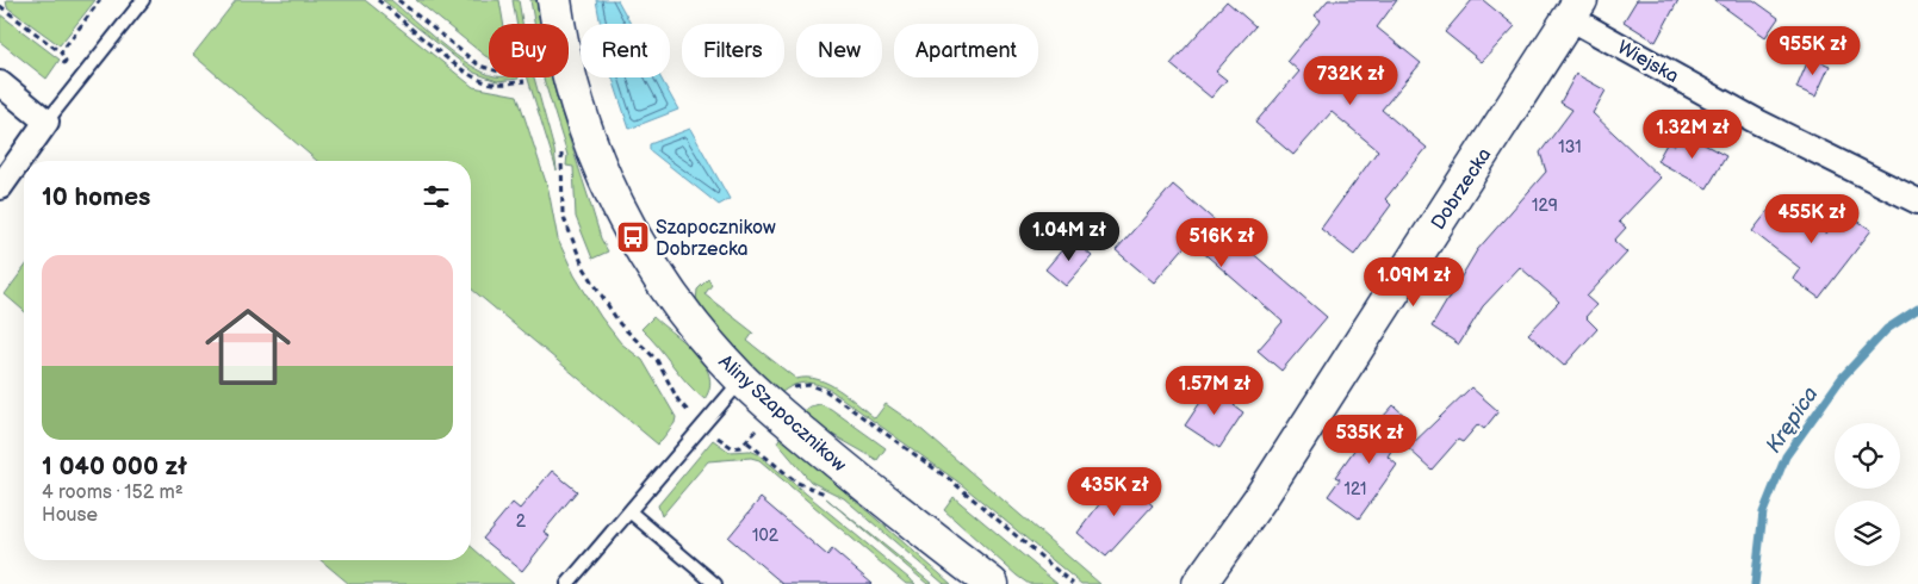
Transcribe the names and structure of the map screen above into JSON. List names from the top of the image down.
{
  "streets": {
    "street": ["Wiejska", "Dobrzecka", "Aliny Szapocznikow"]
  },
  "crossings": [
    ["Wiejska", "Dobrzecka"]
  ],
  "water": ["Krępica"],
  "places": {
    "bus stop": ["Szapocznikow Dobrzecka"]
  },
  "house_numbers": [
    "131",
    "129",
    "121",
    "2",
    "102"
  ],
  "page": {
    "chip": [
      "Buy",
      "Rent",
      "Filters",
      "New",
      "Apartment"
    ],
    "price": [
      "955K zł",
      "732K zł",
      "1.32M zł",
      "455K zł",
      "1.04M zł",
      "516K zł",
      "1.09M zł",
      "1.57M zł",
      "535K zł",
      "435K zł"
    ],
    "heading": "10 homes",
    "list": [
      {
        "name": "1 040 000 zł",
        "note": "4 rooms · 152 m² · House"
      }
    ]
  }
}
